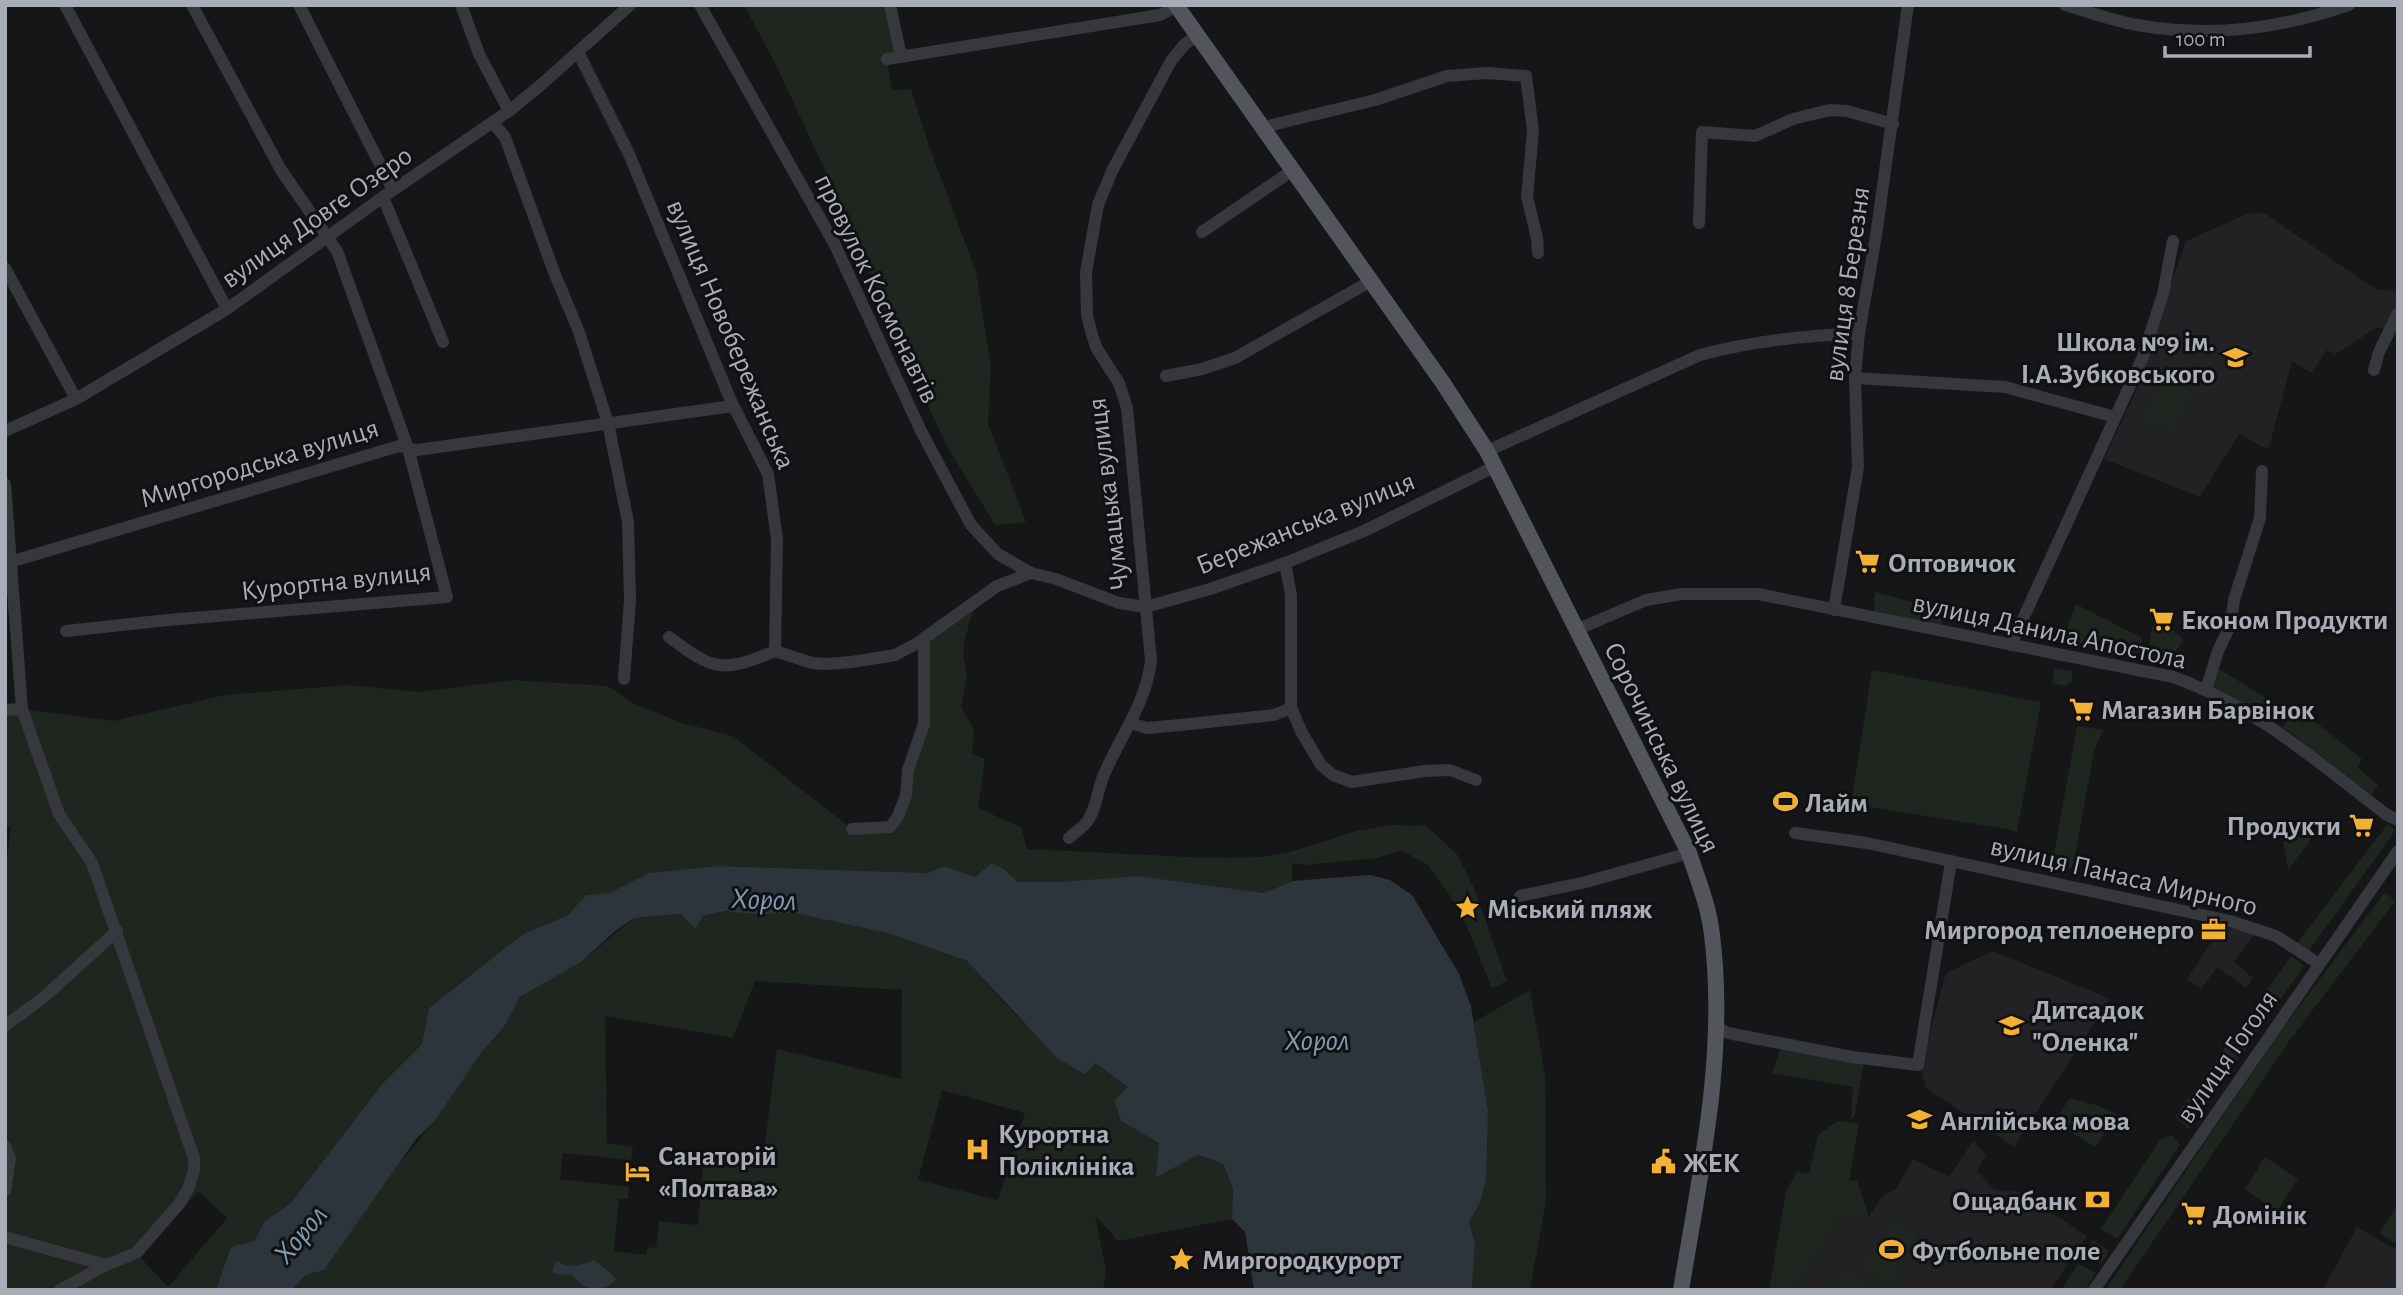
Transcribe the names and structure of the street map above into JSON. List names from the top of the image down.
{
  "streets": {
    "main road": ["Сорочинська вулиця"],
    "street": [
      "вулиця Довге Озеро",
      "вулиця 8 Березня",
      "провулок Космонавтів",
      "вулиця Новобережанська",
      "Миргородська вулиця",
      "Чумацька вулиця",
      "Бережанська вулиця",
      "Курортна вулиця",
      "вулиця Данила Апостола",
      "вулиця Панаса Мирного",
      "вулиця Гоголя"
    ]
  },
  "crossings": [
    ["вулиця Довге Озеро", "вулиця Новобережанська"],
    ["вулиця Довге Озеро", "Курортна вулиця"],
    ["вулиця 8 Березня", "вулиця Данила Апостола"],
    ["провулок Космонавтів", "Бережанська вулиця"],
    ["вулиця Новобережанська", "Миргородська вулиця"],
    ["Миргородська вулиця", "Курортна вулиця"],
    ["Чумацька вулиця", "Бережанська вулиця"],
    ["Чумацька вулиця", "Сорочинська вулиця"],
    ["Бережанська вулиця", "Сорочинська вулиця"],
    ["вулиця Данила Апостола", "Сорочинська вулиця"],
    ["Сорочинська вулиця", "вулиця Панаса Мирного"],
    ["вулиця Панаса Мирного", "вулиця Гоголя"]
  ],
  "water": ["Хорол"],
  "places": {
    "school or university": ["Школа №9 ім. І.А.Зубковського", "Дитсадок \"Оленка\"", "Англійська мова"],
    "supermarket": [
      "Оптовичок",
      "Економ Продукти",
      "Магазин Барвінок",
      "Продукти",
      "Домінік"
    ],
    "sports": ["Лайм", "Футбольне поле"],
    "place": ["Міський пляж", "Миргородкурорт"],
    "office": ["Миргород теплоенерго"],
    "hospital": ["Курортна Поліклініка"],
    "public building": ["ЖЕК"],
    "hotel": ["Санаторій «Полтава»"],
    "bank": ["Ощадбанк"]
  },
  "scale_bar": "100 m"
}
